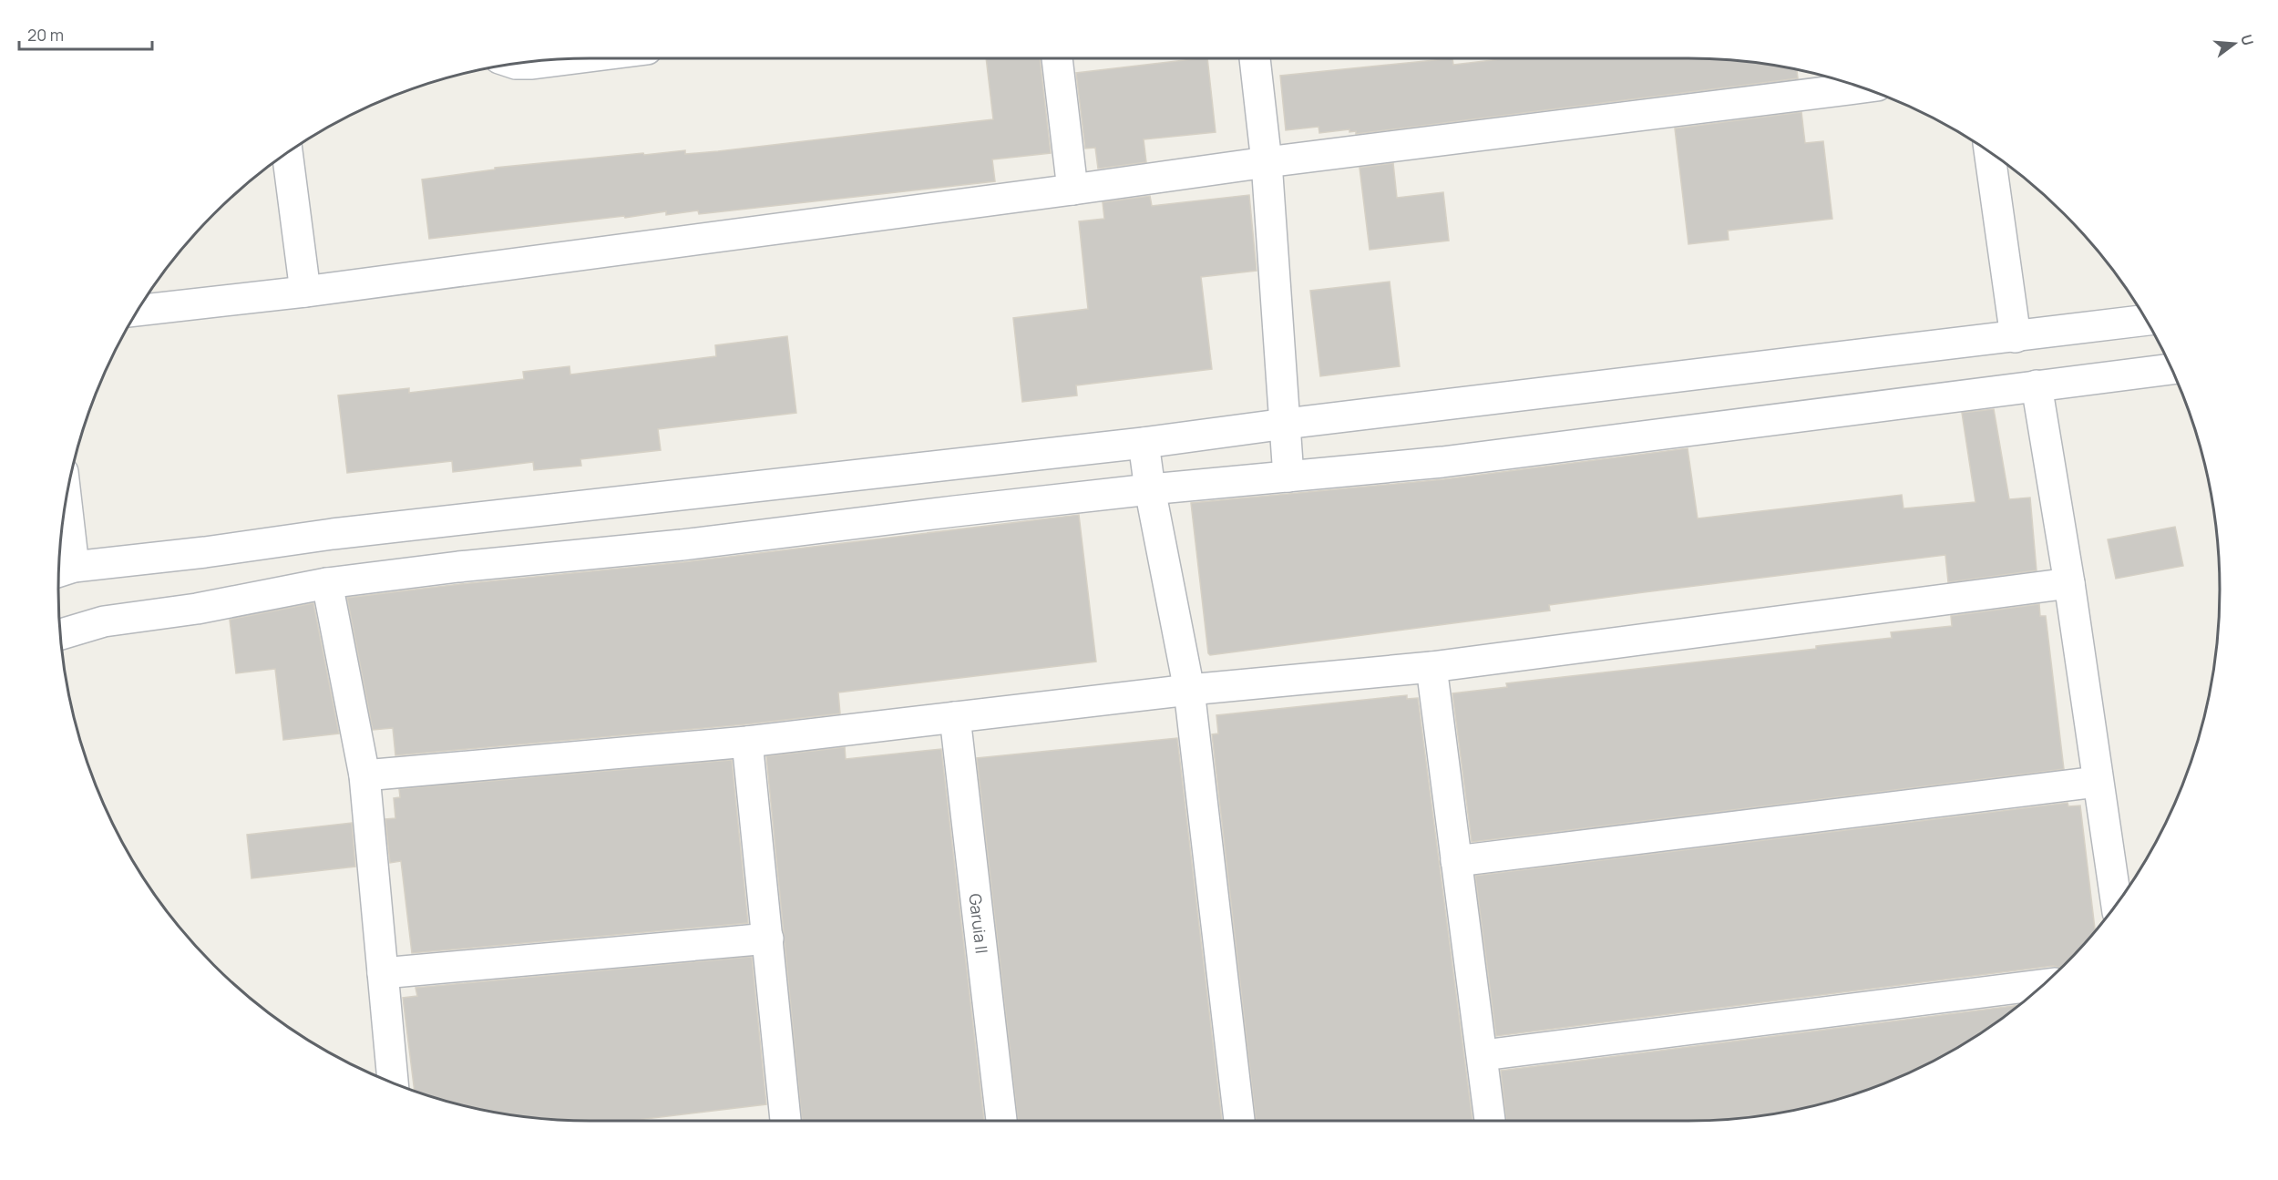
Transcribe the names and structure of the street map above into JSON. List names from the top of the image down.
{
  "streets": {
    "street": ["Garuia II"]
  },
  "scale_bar": "20 m",
  "north": "right"
}
